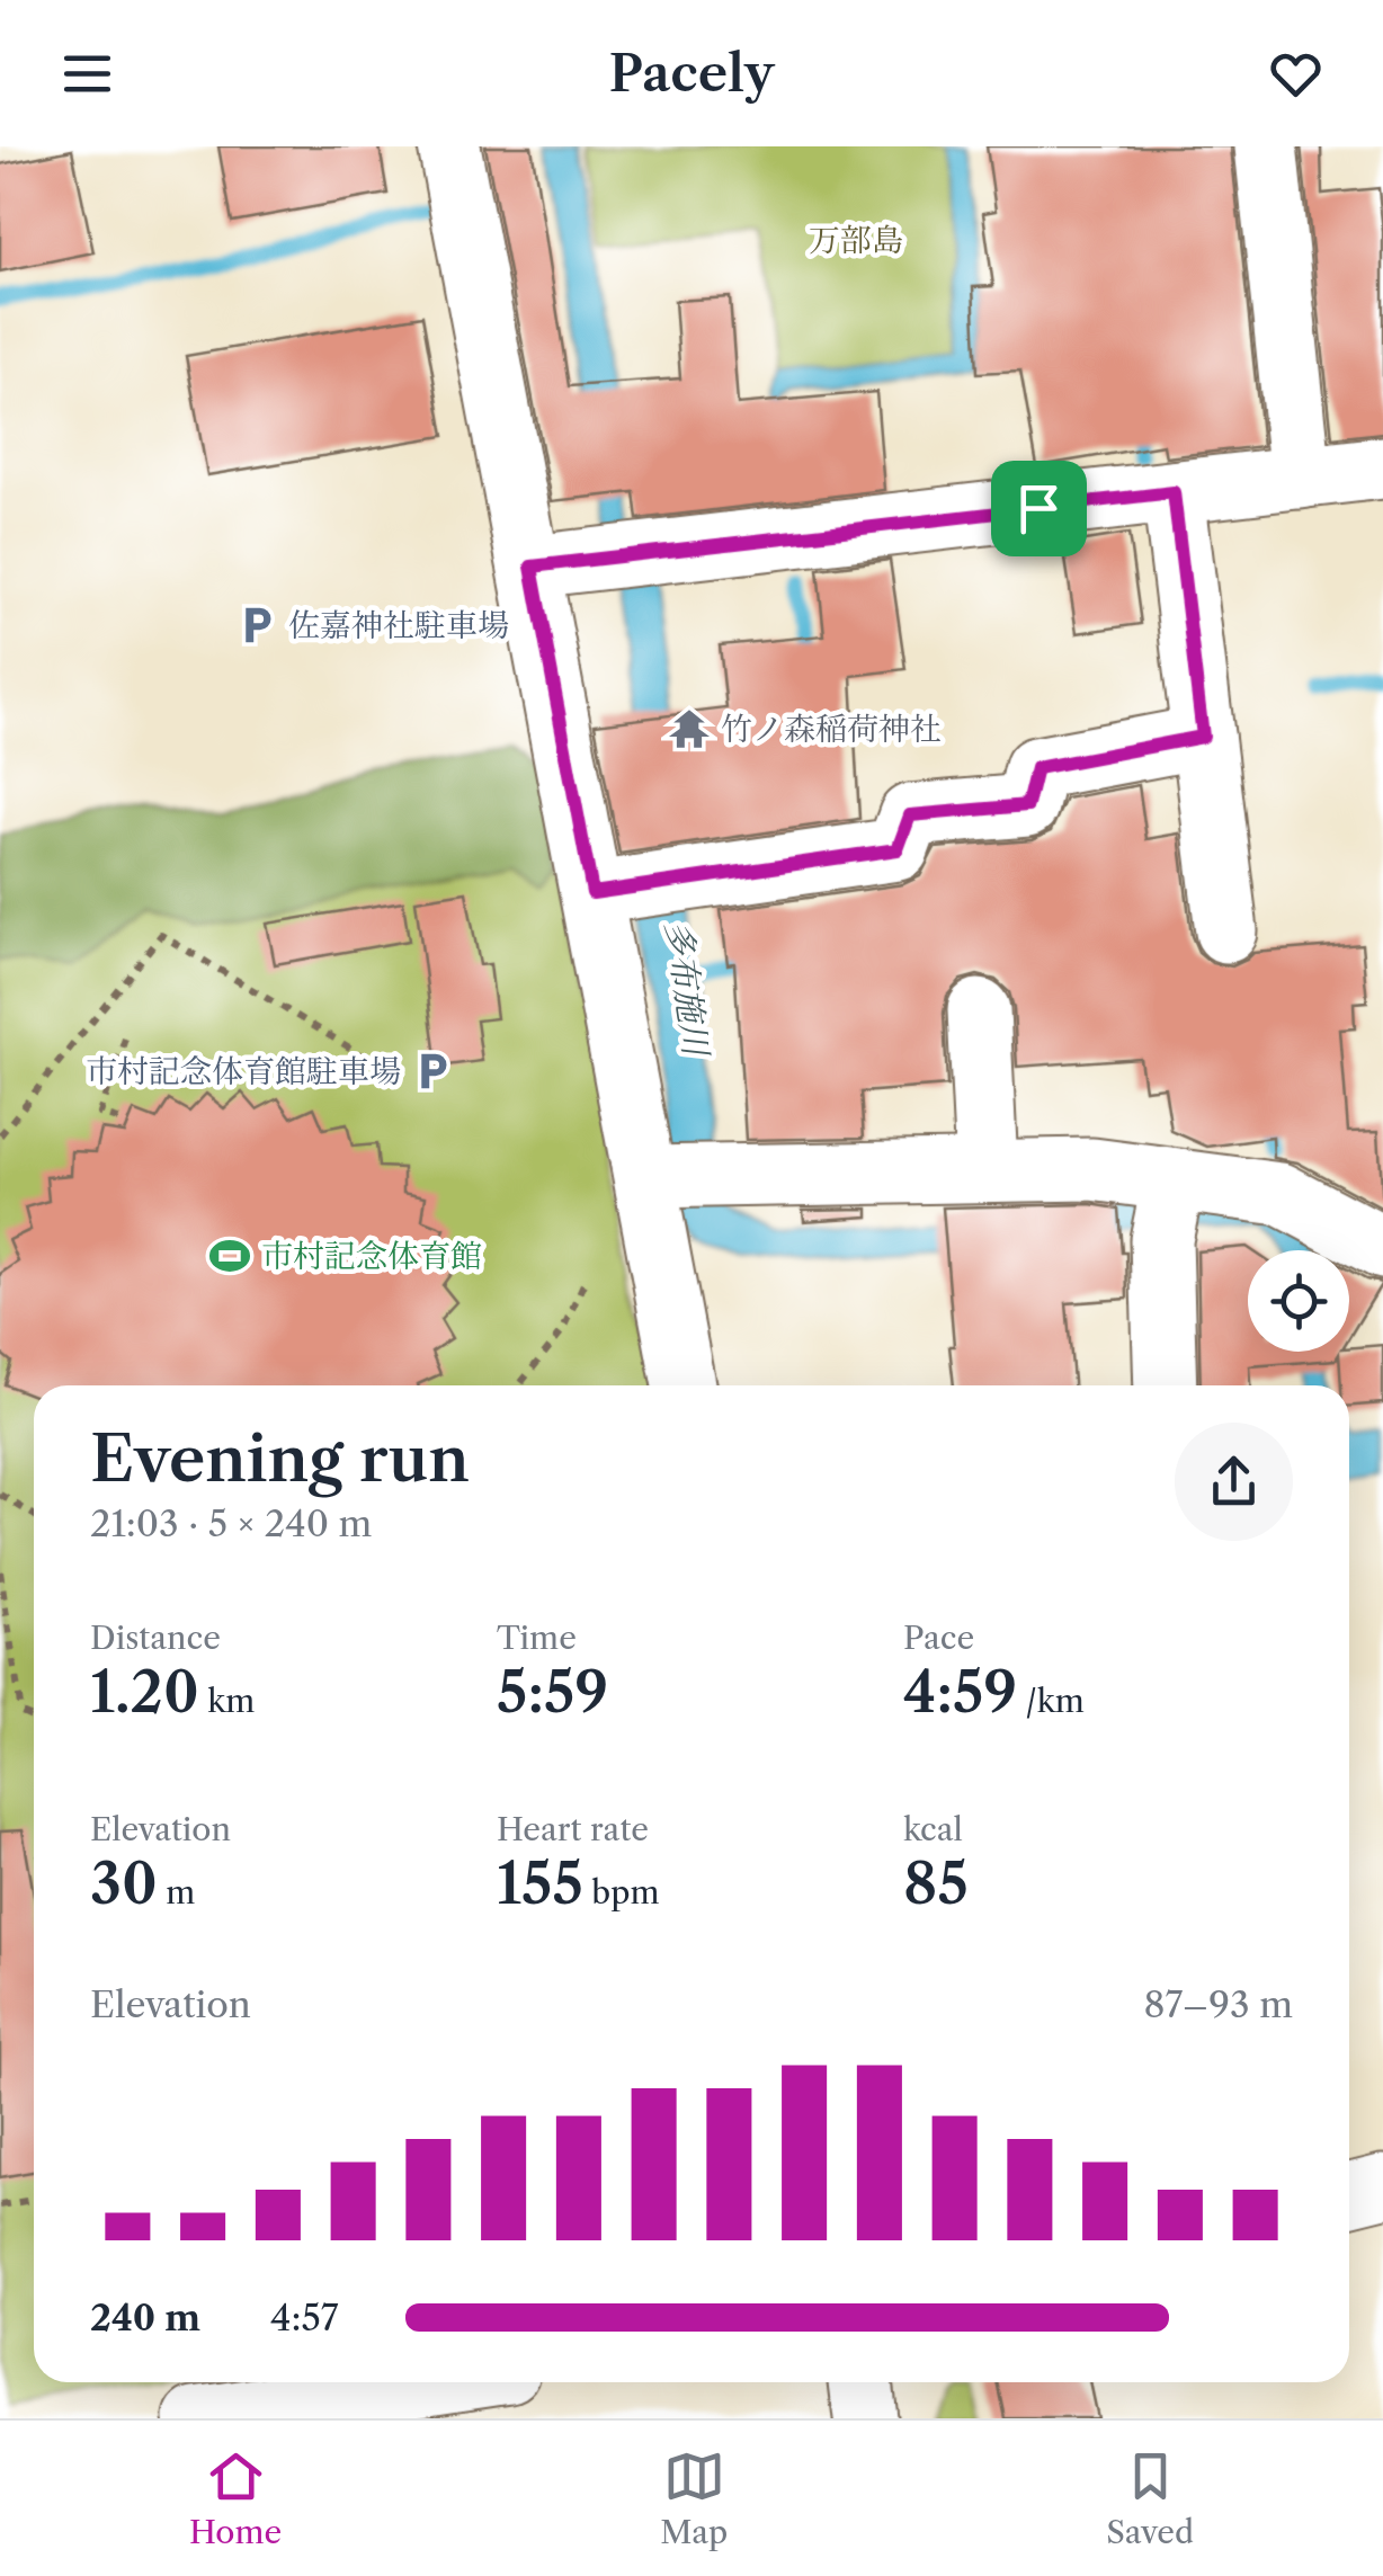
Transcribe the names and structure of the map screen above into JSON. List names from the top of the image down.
{
  "water": ["多布施川"],
  "parks": ["万部島"],
  "places": {
    "parking": ["佐嘉神社駐車場", "市村記念体育館駐車場"],
    "temple": ["竹ノ森稲荷神社"],
    "sports": ["市村記念体育館"]
  },
  "page": {
    "header": "Pacely",
    "heading": ["Evening run", "21:03 · 5 × 240 m"],
    "stats": [
      ["Distance", "1.20 km"],
      ["Time", "5:59"],
      ["Pace", "4:59 /km"],
      ["Elevation", "30 m"],
      ["Heart rate", "155 bpm"],
      ["kcal", "85"]
    ],
    "chart": ["Elevation", "87–93 m"],
    "list": [
      {
        "name": "240 m",
        "note": "4:57"
      }
    ],
    "tabs": ["Home", "Map", "Saved"]
  }
}
